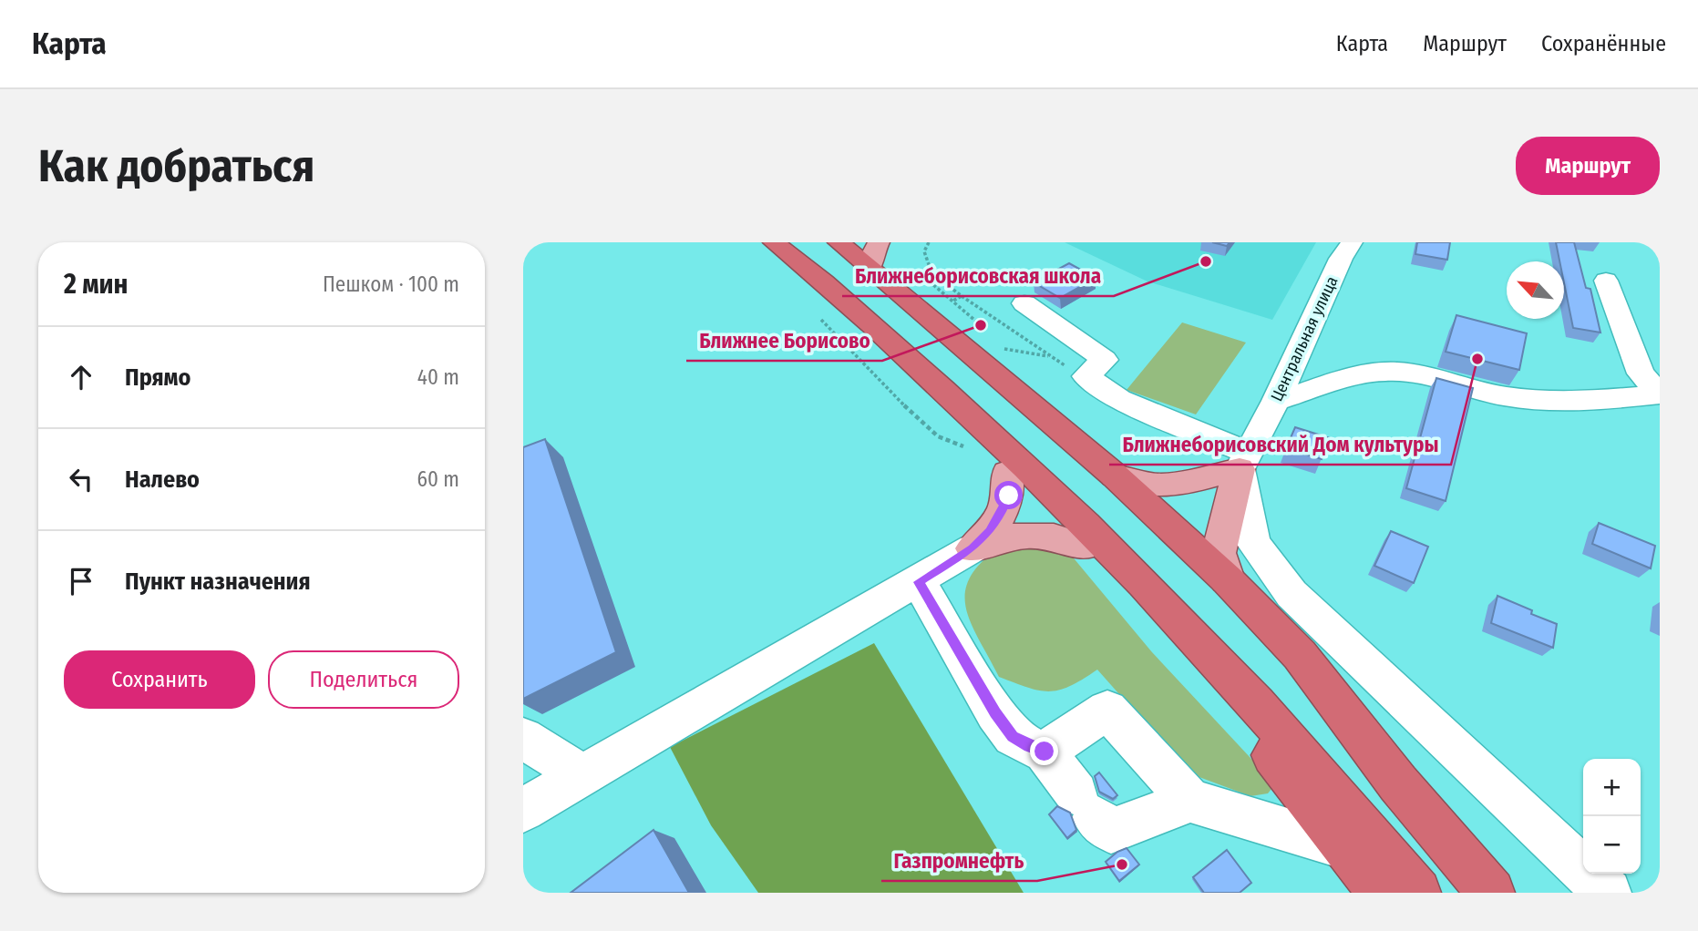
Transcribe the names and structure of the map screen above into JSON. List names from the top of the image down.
{
  "streets": {
    "street": ["Центральная улица"]
  },
  "places": [
    "Ближнеборисовская школа",
    "Ближнее Борисово",
    "Ближнеборисовский Дом культуры",
    "Газпромнефть"
  ],
  "north": "top left",
  "page": {
    "header": "Карта",
    "nav": ["Карта", "Маршрут", "Сохранённые"],
    "buttons": [
      "Маршрут",
      ["Сохранить", "Поделиться"]
    ],
    "title": "Как добраться",
    "heading": ["2 мин", "Пешком · 100 m"],
    "list": [
      ["Прямо", "40 m"],
      ["Налево", "60 m"],
      "Пункт назначения"
    ],
    "map_buttons": ["+", "−"]
  }
}
